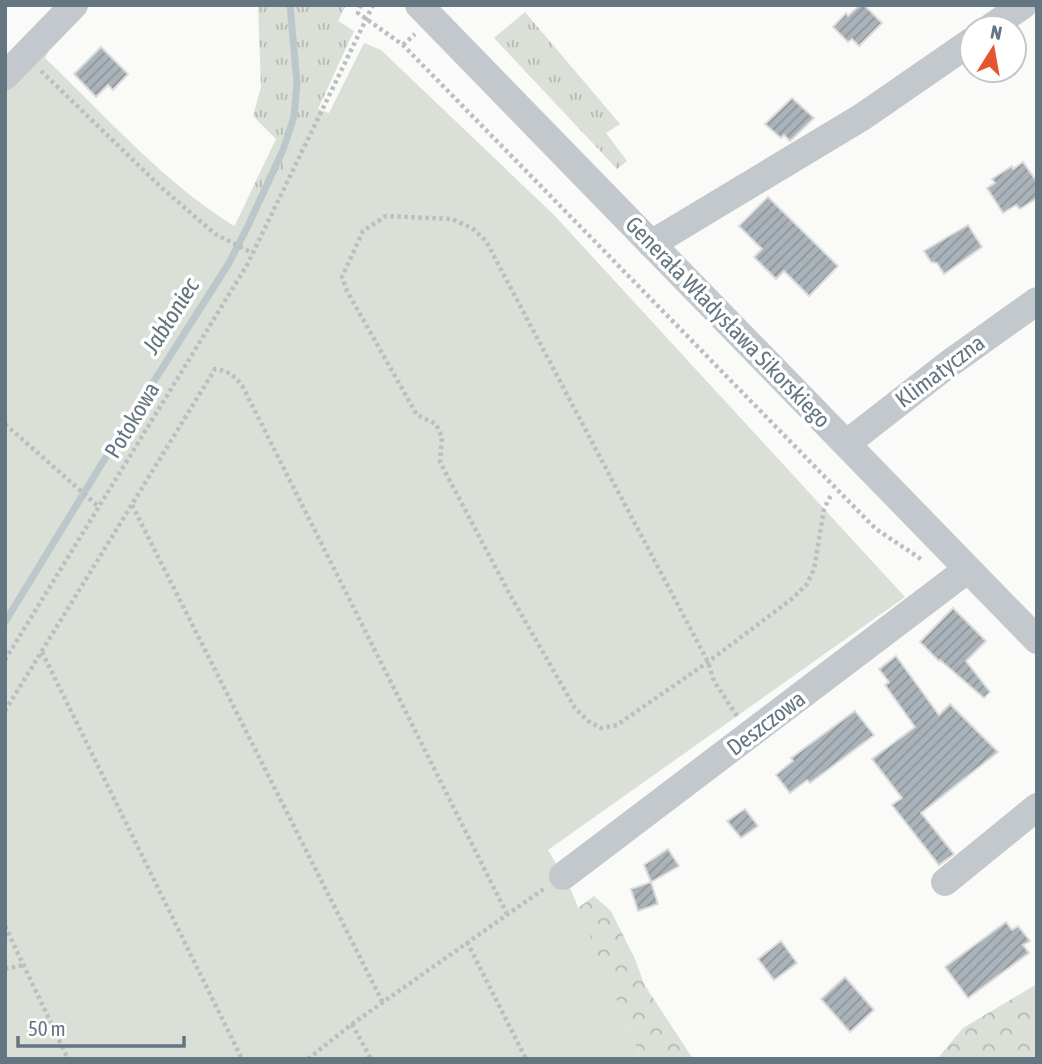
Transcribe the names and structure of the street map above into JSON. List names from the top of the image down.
{
  "streets": {
    "street": ["Generała Władysława Sikorskiego", "Klimatyczna", "Deszczowa"],
    "path": ["Potokowa"]
  },
  "crossings": [
    ["Generała Władysława Sikorskiego", "Klimatyczna"],
    ["Generała Władysława Sikorskiego", "Deszczowa"]
  ],
  "water": ["Jabłoniec"],
  "scale_bar": "50 m",
  "north": "top"
}
